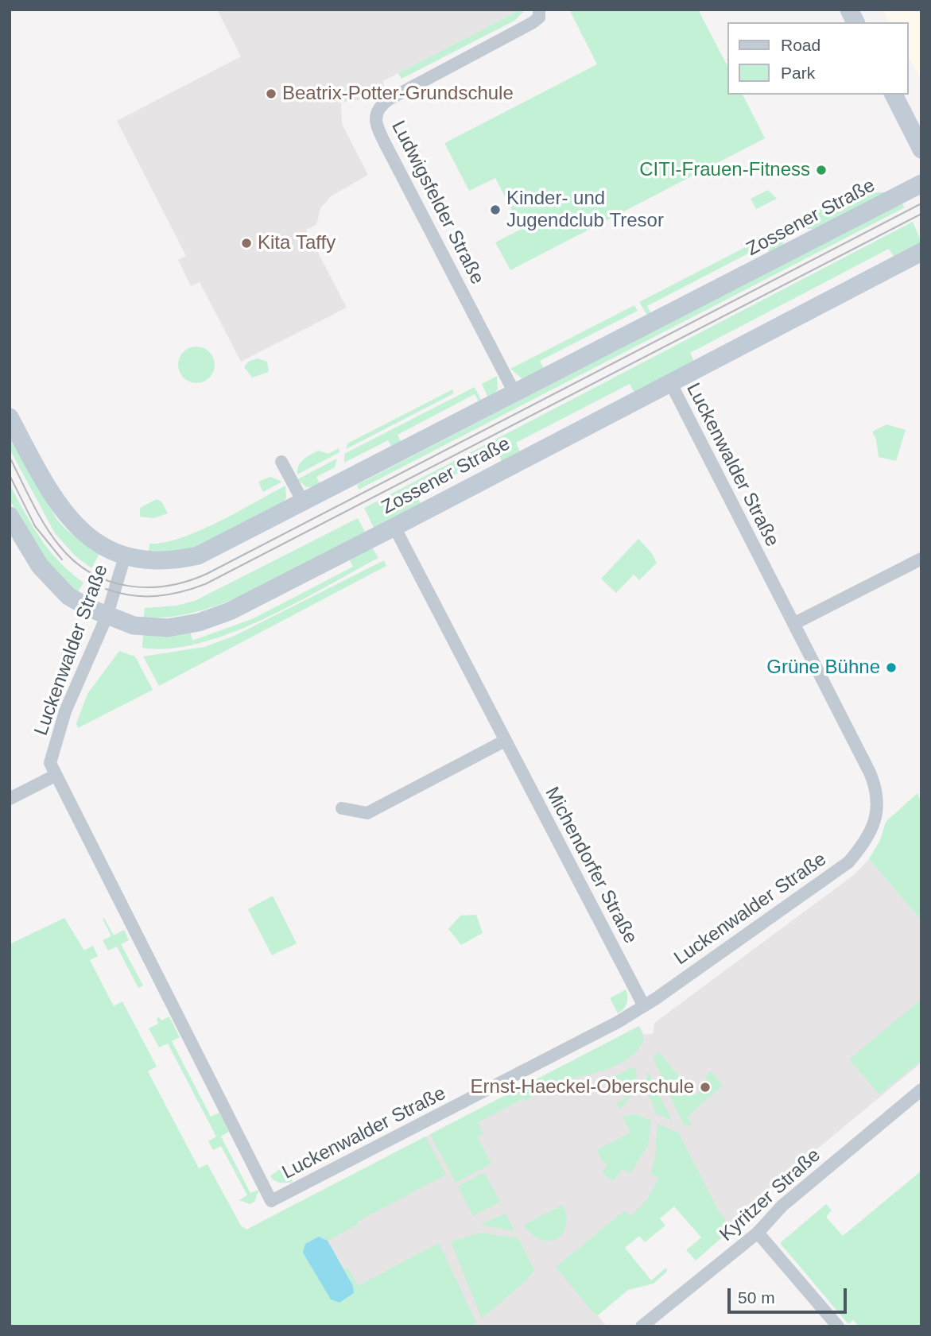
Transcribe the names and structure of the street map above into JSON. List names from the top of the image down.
{
  "streets": {
    "street": [
      "Ludwigsfelder Straße",
      "Zossener Straße",
      "Luckenwalder Straße",
      "Michendorfer Straße",
      "Kyritzer Straße"
    ]
  },
  "crossings": [
    ["Ludwigsfelder Straße", "Zossener Straße"],
    ["Zossener Straße", "Luckenwalder Straße"],
    ["Zossener Straße", "Michendorfer Straße"],
    ["Luckenwalder Straße", "Michendorfer Straße"]
  ],
  "places": [
    "Beatrix-Potter-Grundschule",
    "CITI-Frauen-Fitness",
    "Kinder- und Jugendclub Tresor",
    "Kita Taffy",
    "Grüne Bühne",
    "Ernst-Haeckel-Oberschule"
  ],
  "legend": ["Road", "Park"],
  "scale_bar": "50 m"
}
